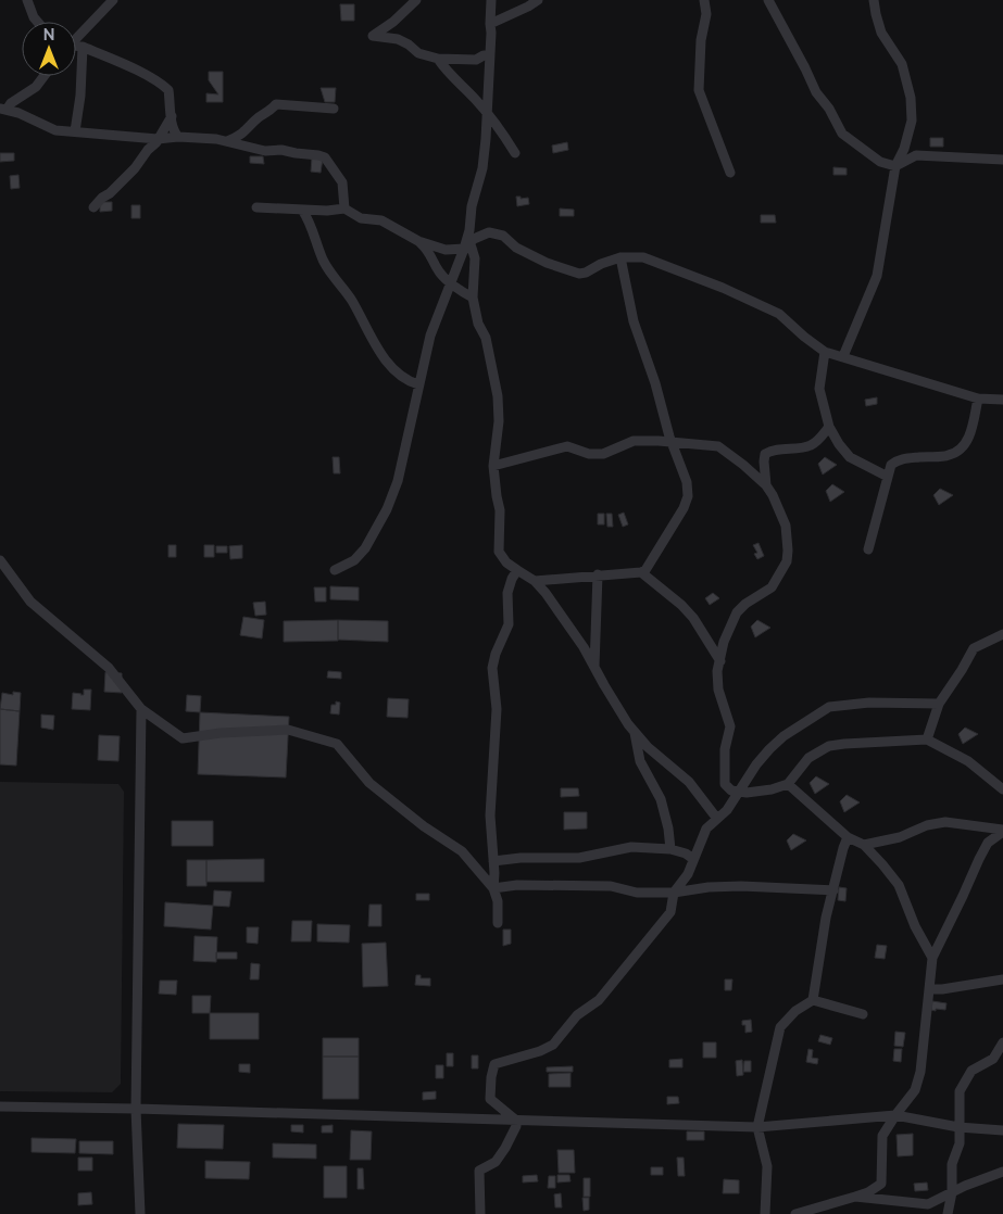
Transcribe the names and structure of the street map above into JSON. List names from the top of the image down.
{
  "north": "top"
}
